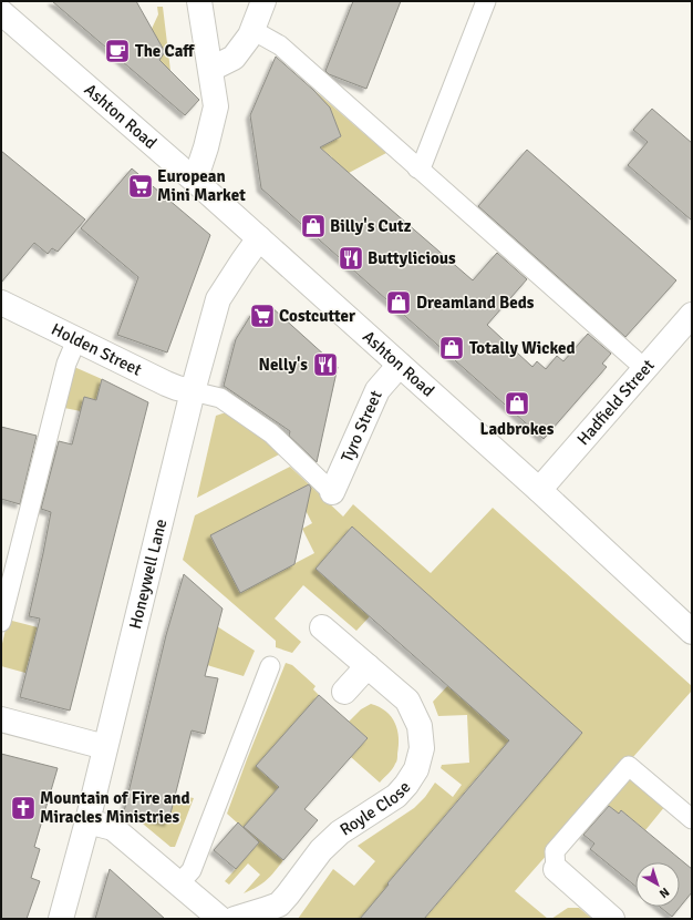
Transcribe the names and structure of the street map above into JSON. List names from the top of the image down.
{
  "streets": {
    "main road": [
      "Ashton Road",
      "Holden Street",
      "Hadfield Street",
      "Tyro Street",
      "Honeywell Lane",
      "Royle Close"
    ]
  },
  "crossings": [
    ["Ashton Road", "Hadfield Street"],
    ["Ashton Road", "Tyro Street"],
    ["Ashton Road", "Honeywell Lane"],
    ["Holden Street", "Honeywell Lane"]
  ],
  "places": {
    "cafe": ["The Caff"],
    "supermarket": ["European Mini Market", "Costcutter"],
    "shop": [
      "Billy's Cutz",
      "Dreamland Beds",
      "Totally Wicked",
      "Ladbrokes"
    ],
    "restaurant": ["Buttylicious", "Nelly's"],
    "church": ["Mountain of Fire and Miracles Ministries"]
  },
  "north": "bottom right"
}
